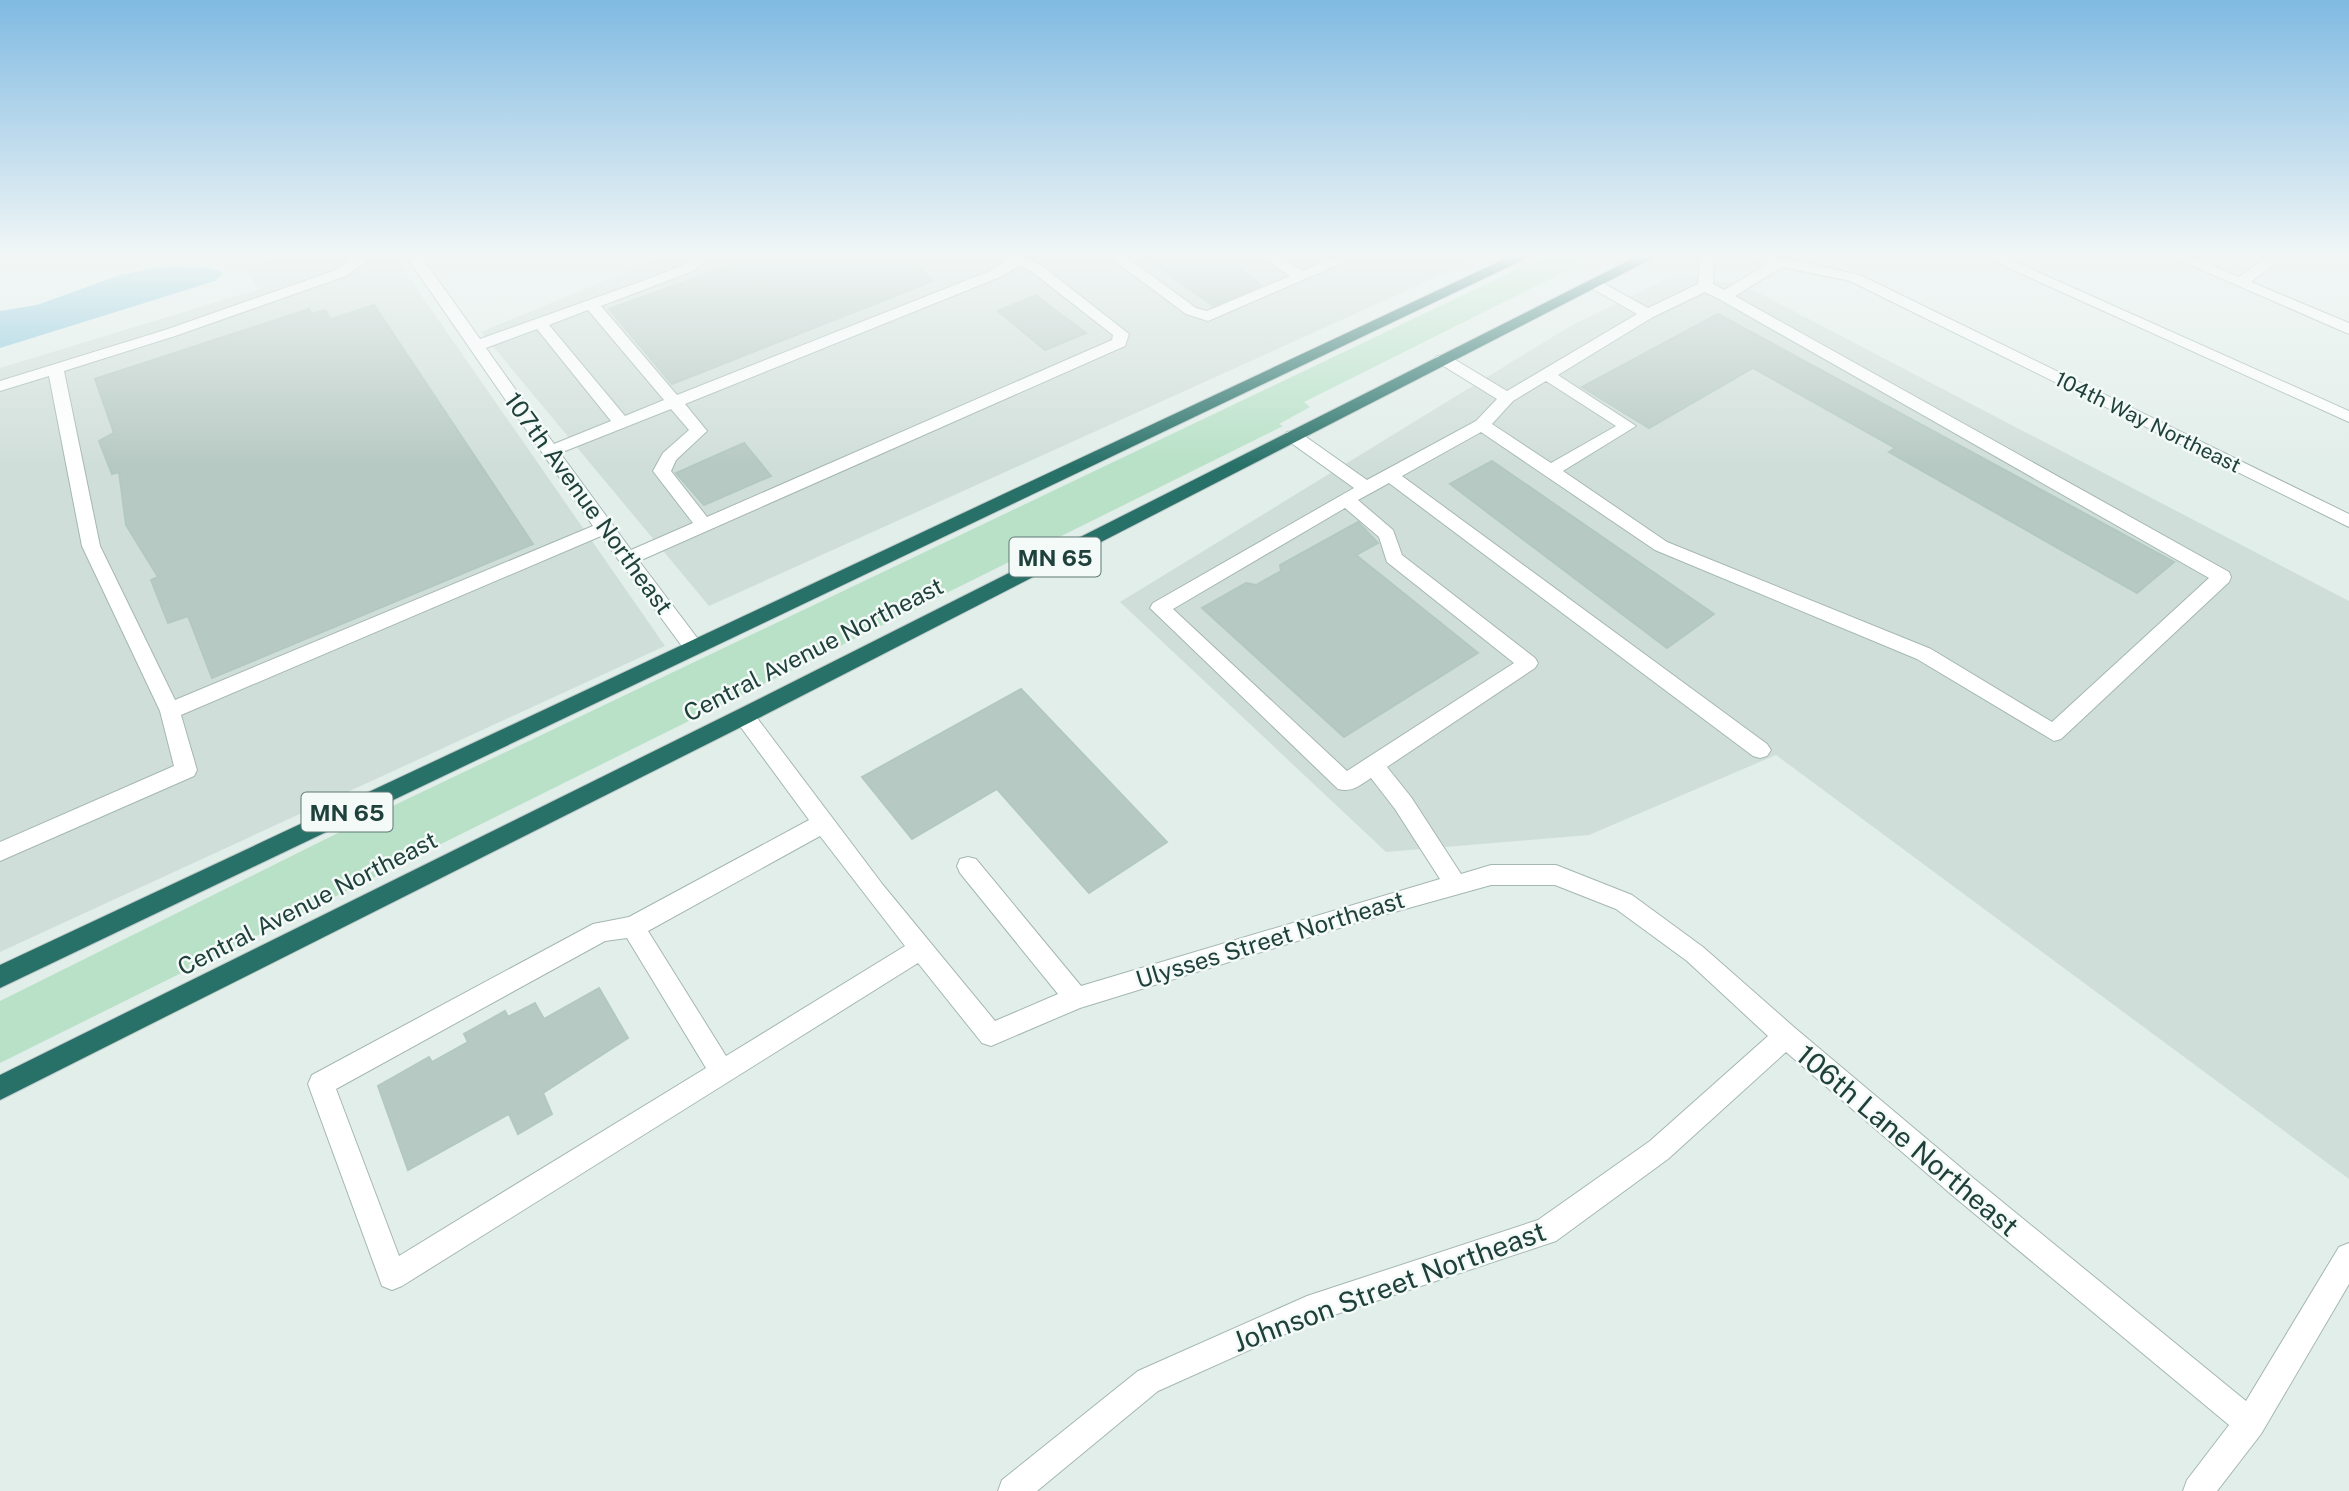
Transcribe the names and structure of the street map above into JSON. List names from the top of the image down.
{
  "streets": {
    "highway": ["MN 65", "Central Avenue Northeast"],
    "street": [
      "104th Way Northeast",
      "107th Avenue Northeast",
      "Ulysses Street Northeast",
      "106th Lane Northeast",
      "Johnson Street Northeast"
    ]
  },
  "crossings": [
    ["107th Avenue Northeast", "Central Avenue Northeast"],
    ["Ulysses Street Northeast", "106th Lane Northeast"],
    ["106th Lane Northeast", "Johnson Street Northeast"]
  ]
}
